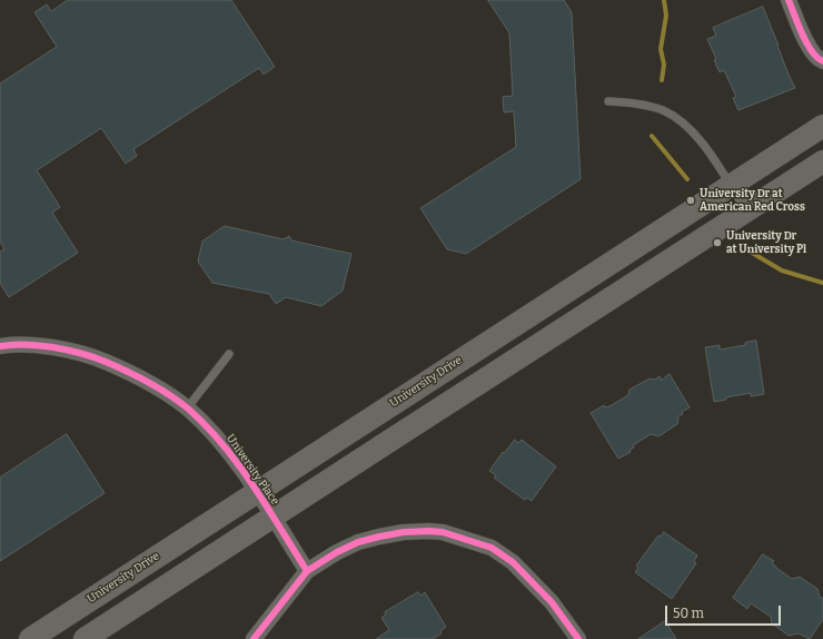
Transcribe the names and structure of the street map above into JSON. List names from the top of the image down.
{
  "streets": {
    "main road": ["University Drive"],
    "street": ["University Place"]
  },
  "crossings": [
    ["University Drive", "University Place"]
  ],
  "places": ["University Dr at American Red Cross", "University Dr at University Pl"],
  "scale_bar": "50 m"
}
